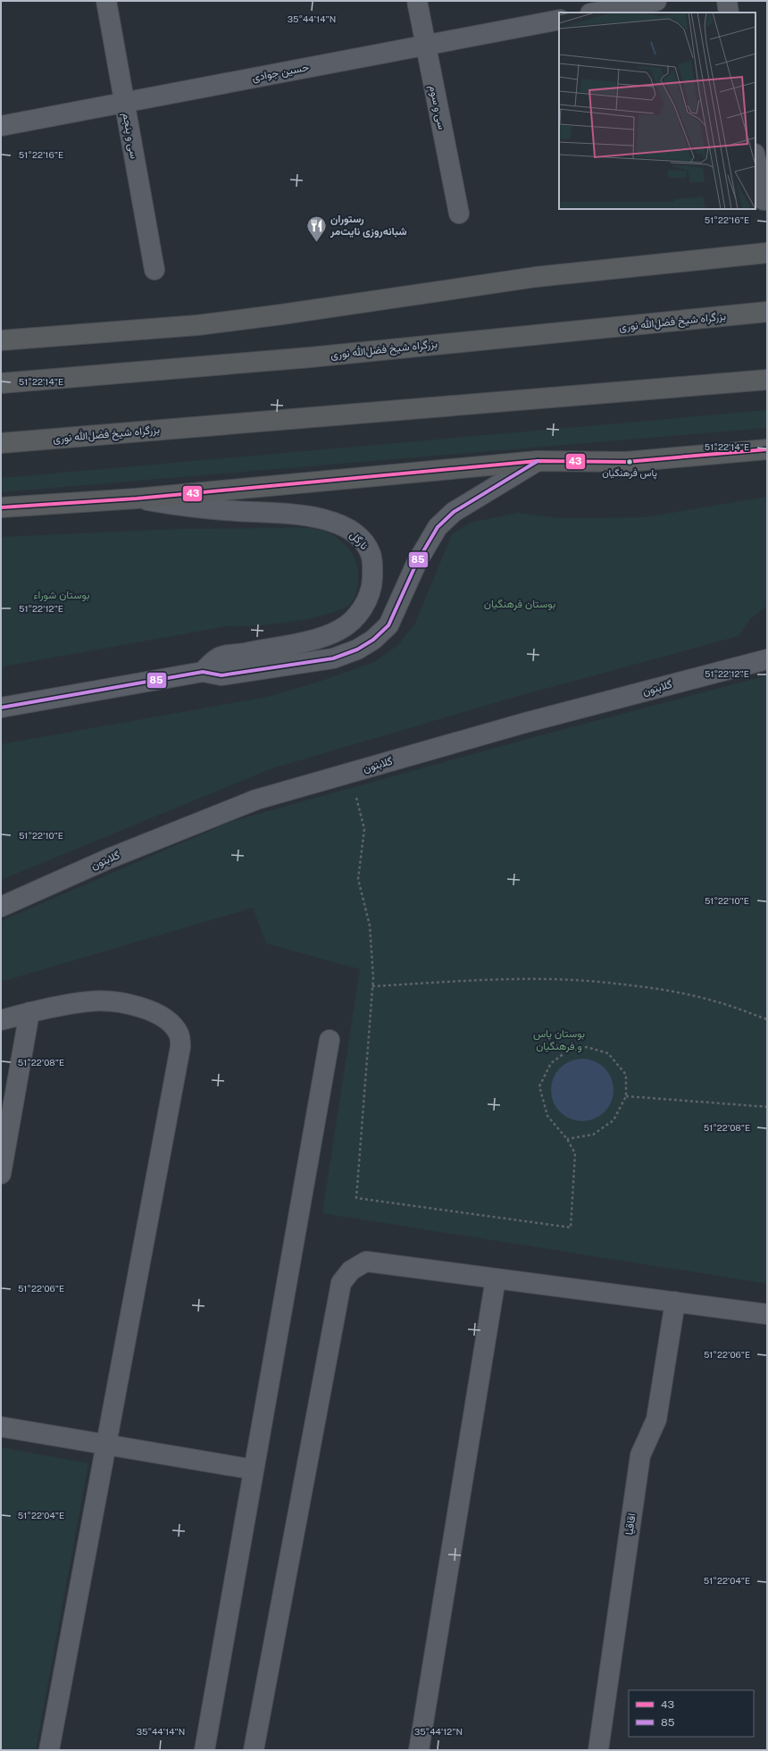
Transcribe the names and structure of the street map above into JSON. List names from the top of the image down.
{
  "streets": {
    "highway": ["بزرگراه شیخ فضل‌الله نوری"],
    "street": [
      "حسین جوادی",
      "سی و سوم",
      "سی و پنجم",
      "نارگل",
      "گلابتون",
      "اقاقیا"
    ]
  },
  "crossings": [
    ["حسین جوادی", "سی و سوم"],
    ["حسین جوادی", "سی و پنجم"]
  ],
  "parks": ["بوستان شوراء", "بوستان فرهنگیان", "بوستان پاس و فرهنگیان"],
  "places": {
    "restaurant": ["رستوران شبانه‌روزی نایت‌مر"],
    "other": ["پاس فرهنگیان"]
  },
  "lines": ["transit line 43", "transit line 85"],
  "legend": ["43", "85"],
  "coordinates": [
    "35°44'14\"N",
    "51°22'16\"E",
    "51°22'14\"E",
    "51°22'12\"E",
    "51°22'10\"E",
    "51°22'08\"E",
    "51°22'06\"E",
    "51°22'04\"E",
    "35°44'12\"N"
  ]
}
